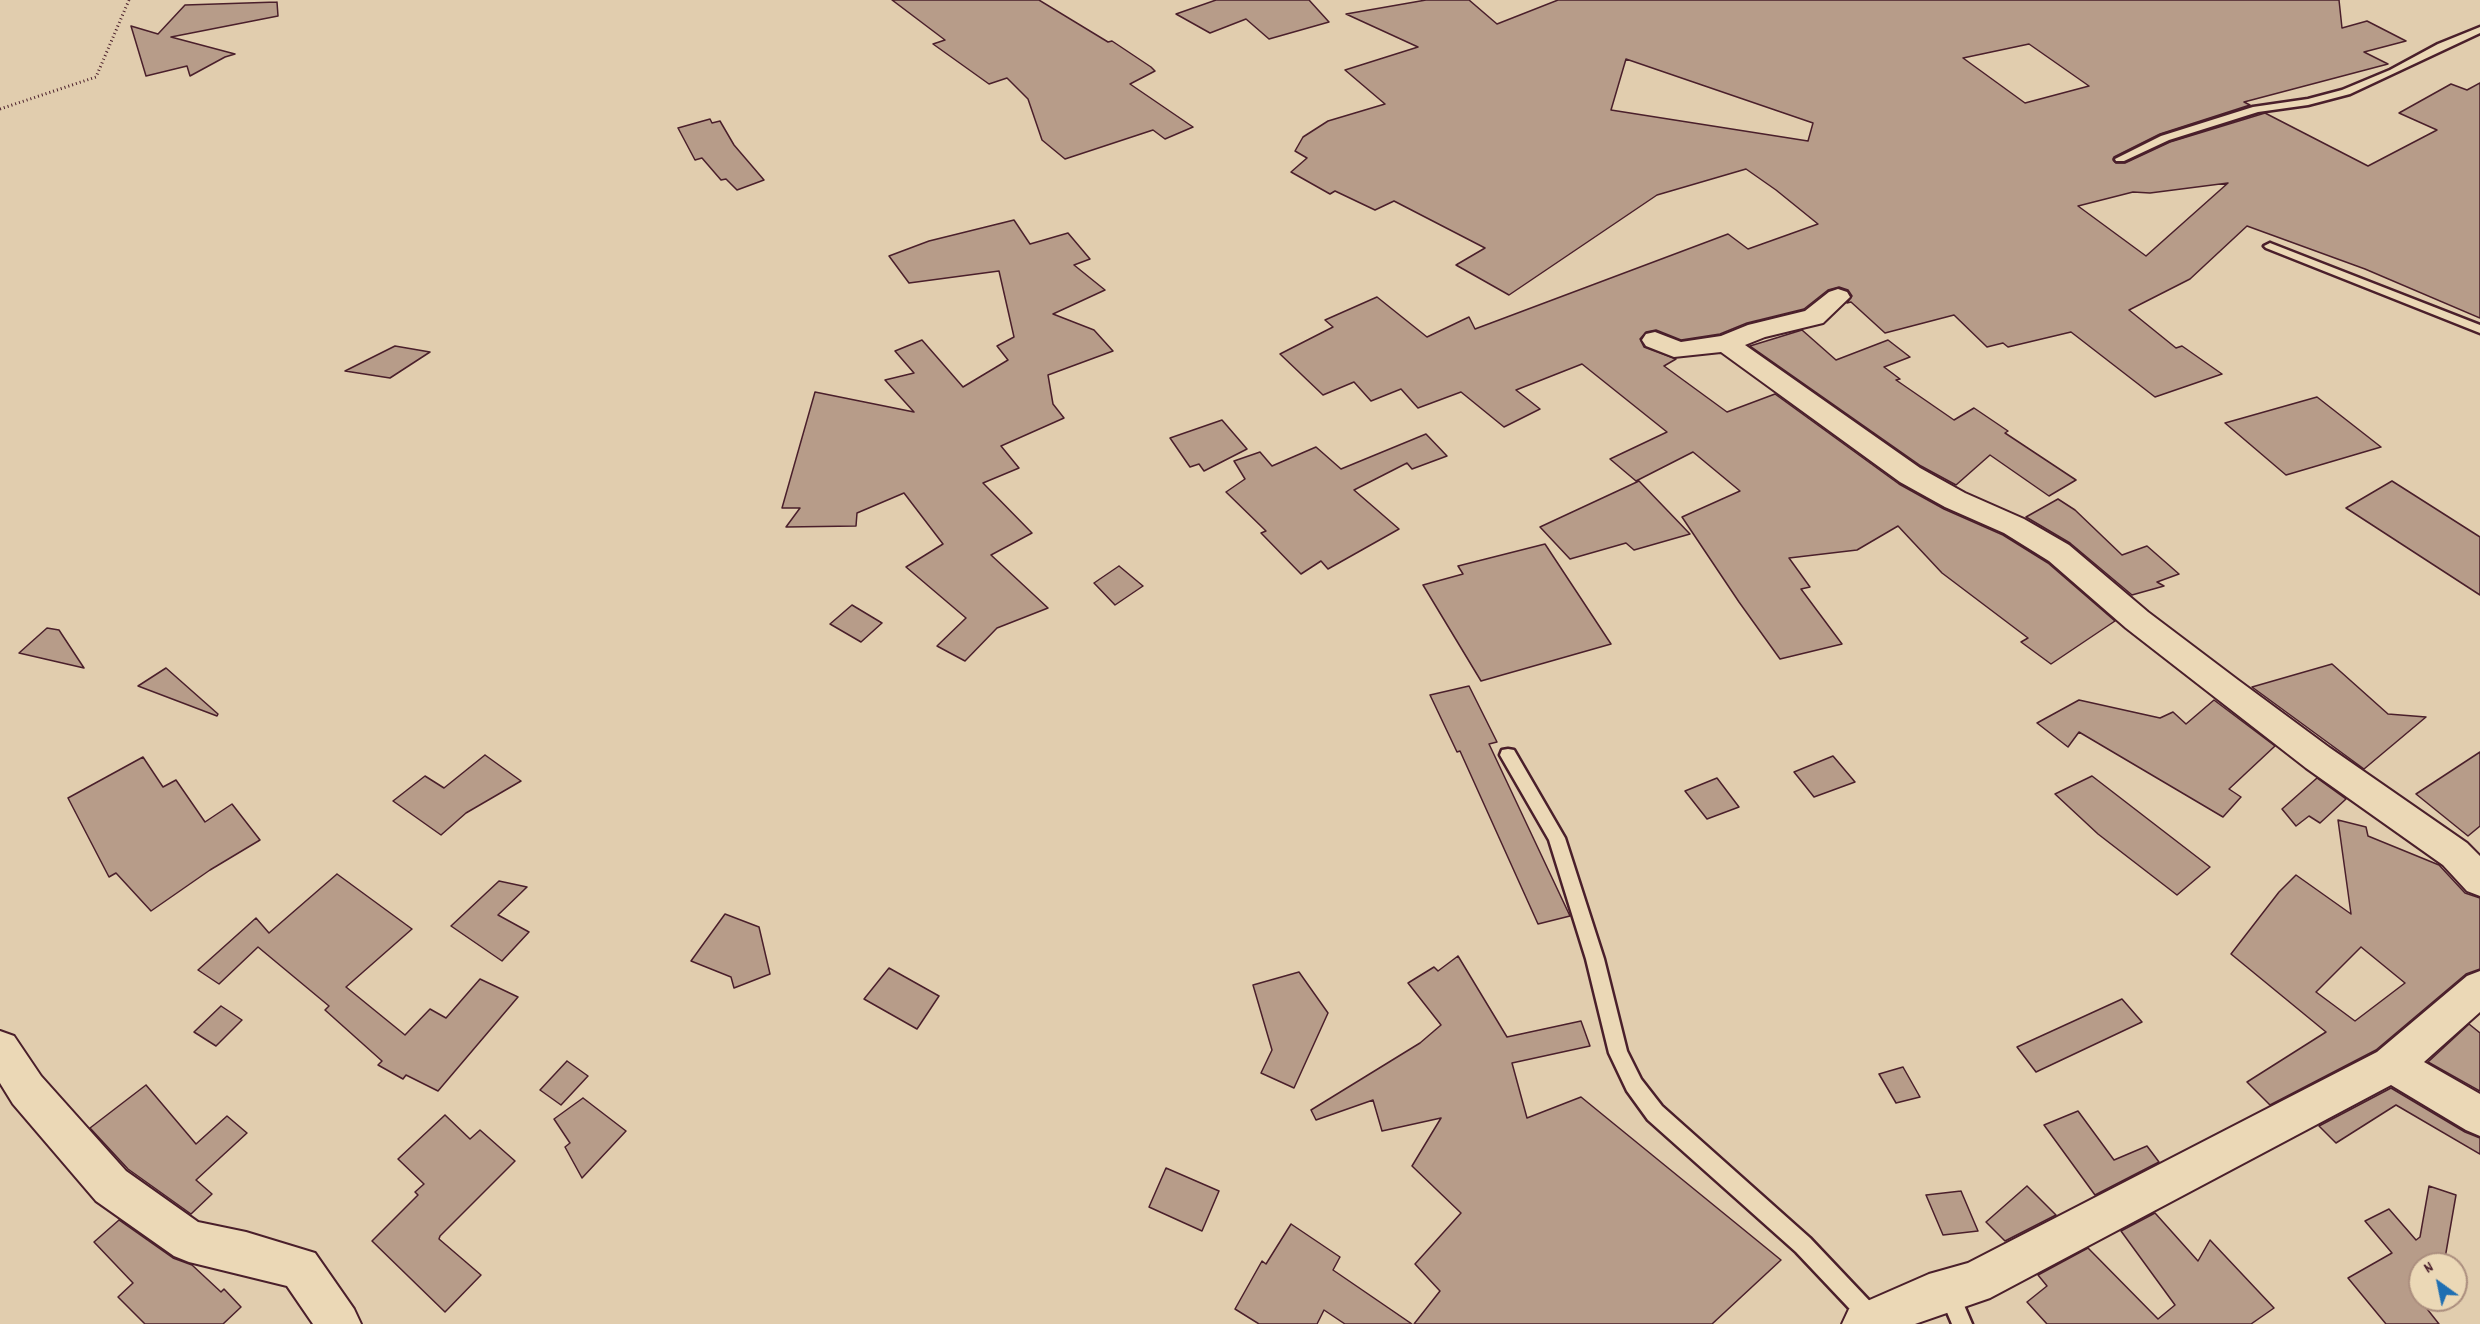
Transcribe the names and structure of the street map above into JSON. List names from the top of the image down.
{
  "north": "top left"
}
